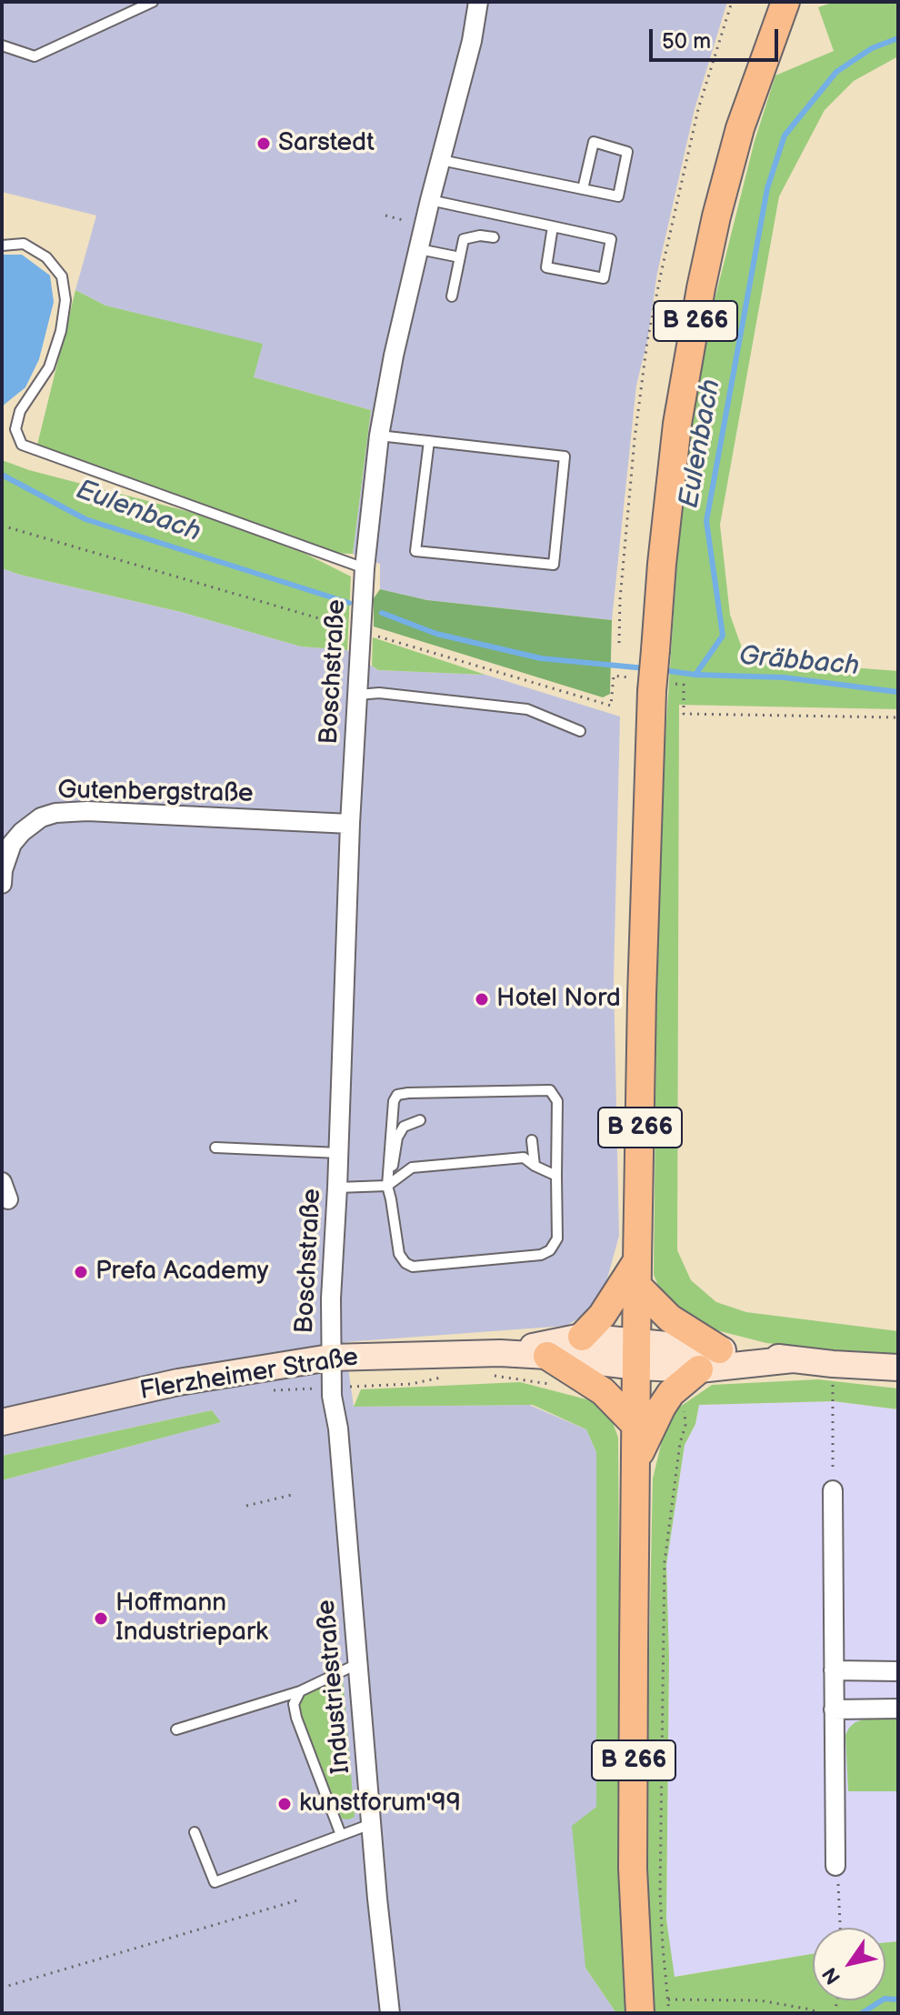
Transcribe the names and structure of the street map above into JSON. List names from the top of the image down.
{
  "streets": {
    "main road": ["B 266", "Flerzheimer Straße"],
    "street": ["Boschstraße", "Gutenbergstraße", "Industriestraße"]
  },
  "crossings": [
    ["B 266", "Flerzheimer Straße"],
    ["Boschstraße", "Gutenbergstraße"],
    ["Boschstraße", "Flerzheimer Straße"],
    ["Boschstraße", "Industriestraße"],
    ["Flerzheimer Straße", "Industriestraße"]
  ],
  "water": ["Eulenbach", "Gräbbach"],
  "places": [
    "Sarstedt",
    "Hotel Nord",
    "Prefa Academy",
    "Hoffmann Industriepark",
    "kunstforum'99"
  ],
  "scale_bar": "50 m",
  "north": "bottom left"
}
